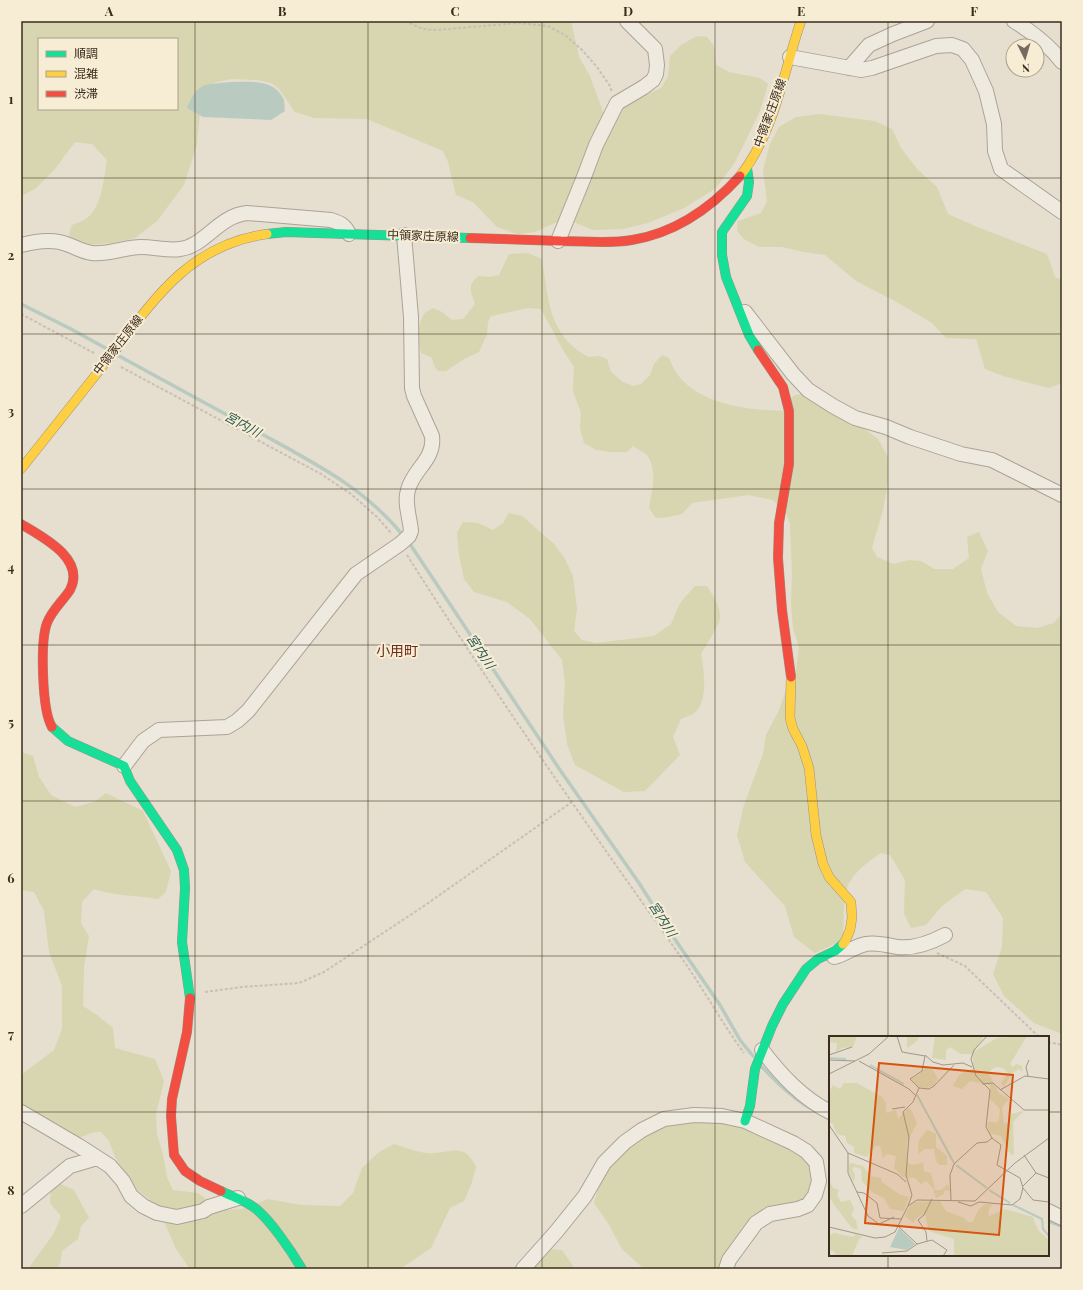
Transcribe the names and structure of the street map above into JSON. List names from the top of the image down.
{
  "streets": {
    "street": ["中領家庄原線"]
  },
  "districts": ["小用町"],
  "water": ["宮内川"],
  "legend": ["順調", "混雑", "渋滞"],
  "north": "bottom",
  "grid": {
    "columns": [
      "A",
      "B",
      "C",
      "D",
      "E",
      "F"
    ],
    "rows": [
      "1",
      "2",
      "3",
      "4",
      "5",
      "6",
      "7",
      "8"
    ]
  }
}
